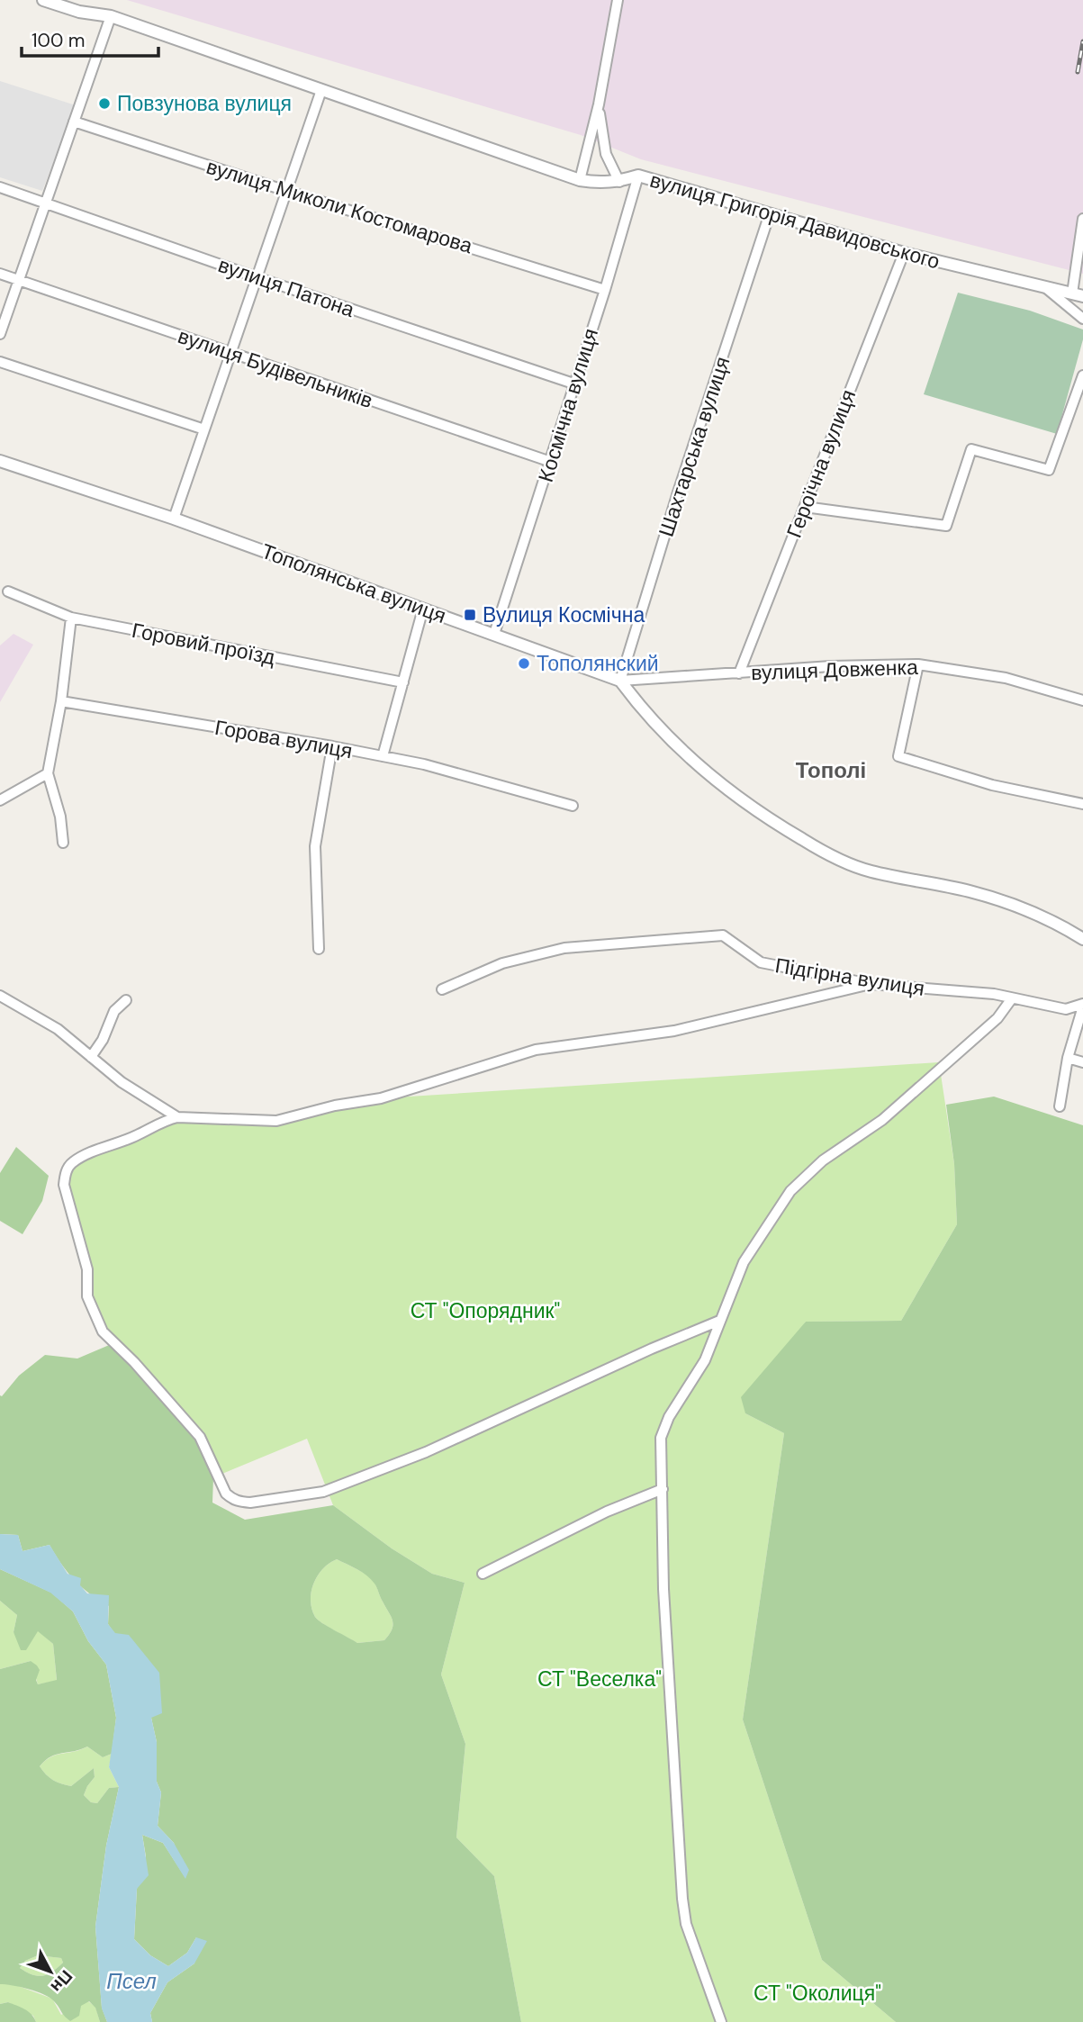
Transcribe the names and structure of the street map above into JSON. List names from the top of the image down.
{
  "streets": {
    "street": [
      "вулиця Миколи Костомарова",
      "вулиця Григорія Давидовського",
      "вулиця Патона",
      "вулиця Будівельників",
      "Космічна вулиця",
      "Шахтарська вулиця",
      "Героїчна вулиця",
      "Тополянська вулиця",
      "Горовий проїзд",
      "вулиця Довженка",
      "Горова вулиця",
      "Підгірна вулиця"
    ]
  },
  "crossings": [
    ["вулиця Миколи Костомарова", "Космічна вулиця"],
    ["вулиця Григорія Давидовського", "Космічна вулиця"],
    ["вулиця Григорія Давидовського", "Шахтарська вулиця"],
    ["вулиця Григорія Давидовського", "Героїчна вулиця"],
    ["вулиця Патона", "Космічна вулиця"],
    ["вулиця Будівельників", "Космічна вулиця"],
    ["Космічна вулиця", "Тополянська вулиця"],
    ["Шахтарська вулиця", "Тополянська вулиця"],
    ["Шахтарська вулиця", "вулиця Довженка"],
    ["Героїчна вулиця", "вулиця Довженка"],
    ["Тополянська вулиця", "вулиця Довженка"]
  ],
  "districts": ["Тополі"],
  "water": ["Псел"],
  "parks": ["СТ \"Опорядник\"", "СТ \"Веселка\"", "СТ \"Околиця\""],
  "places": {
    "other": ["Повзунова вулиця", "Тополянский"],
    "transit": ["Вулиця Космічна"]
  },
  "scale_bar": "100 m",
  "north": "bottom right"
}
